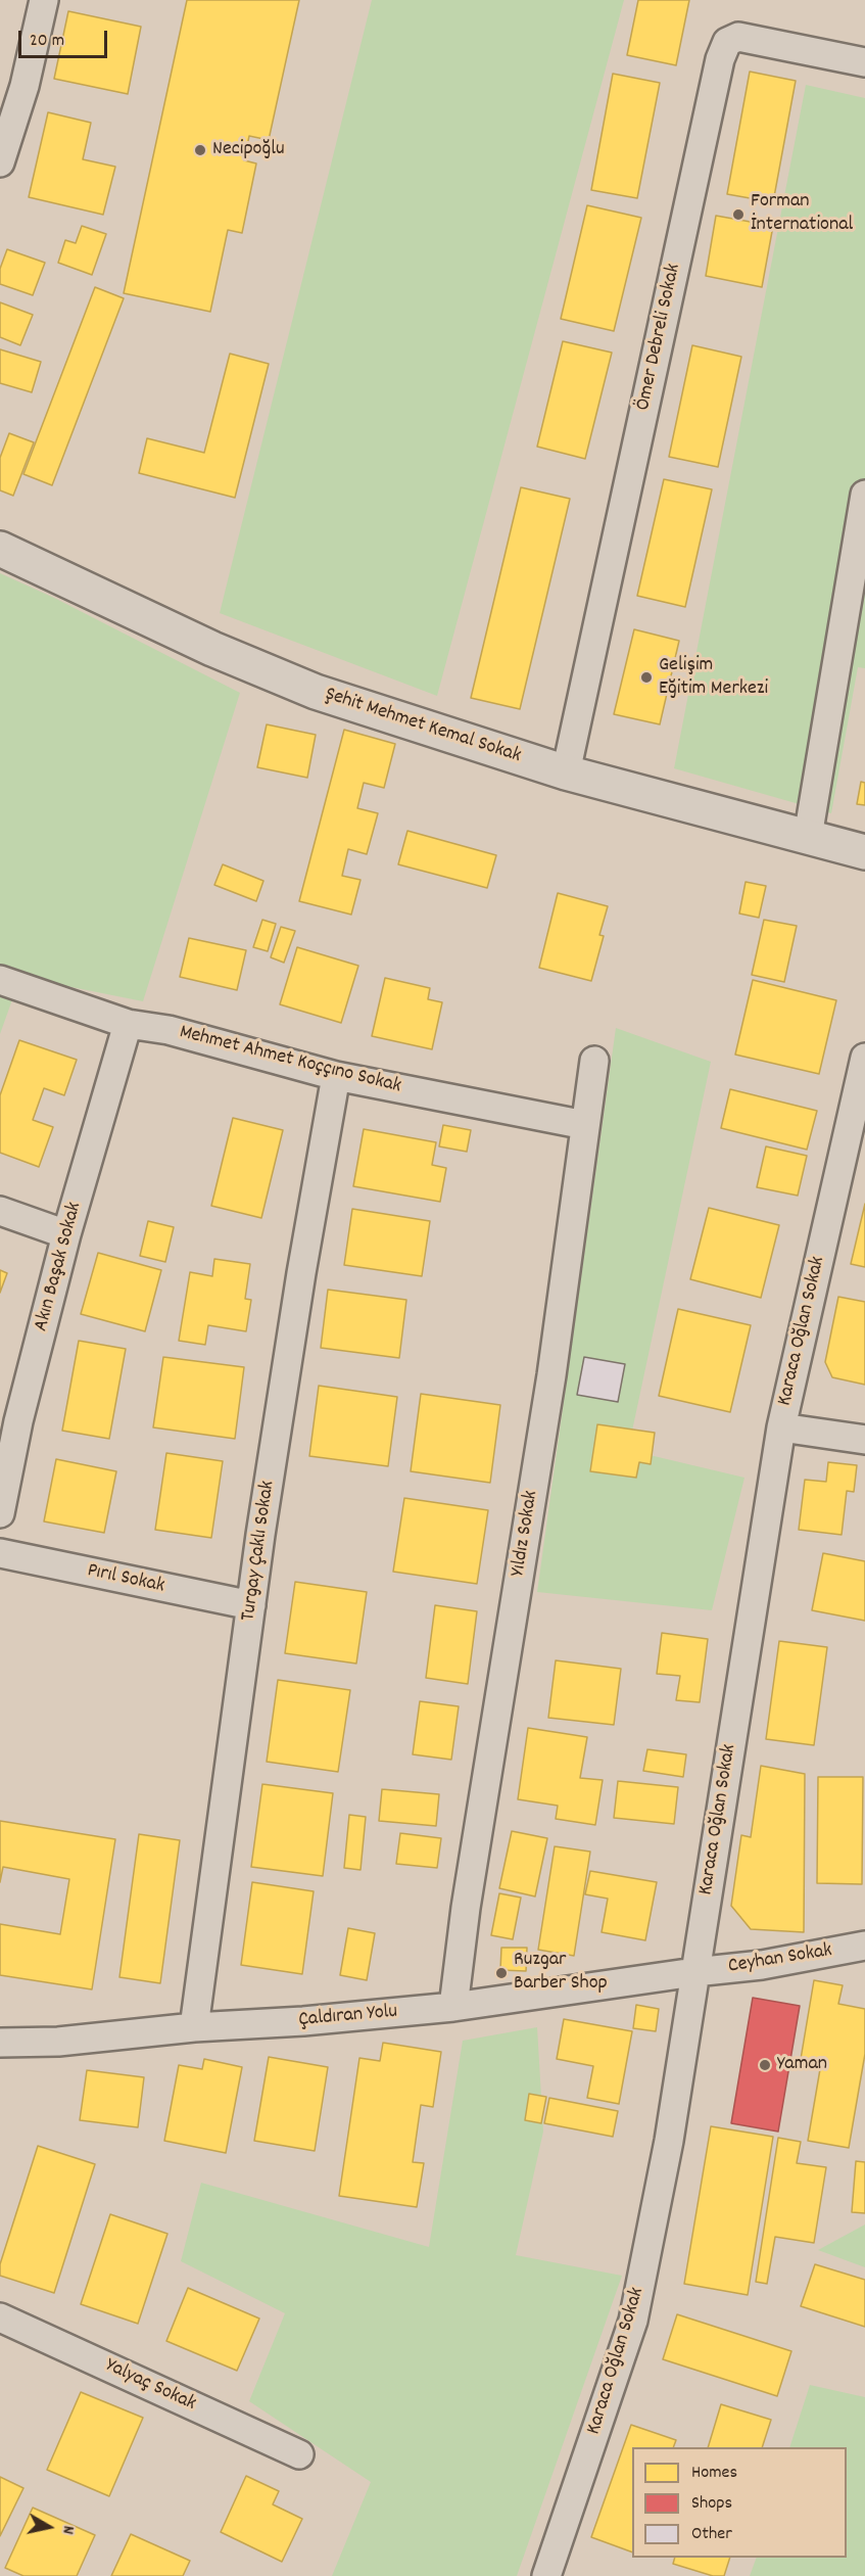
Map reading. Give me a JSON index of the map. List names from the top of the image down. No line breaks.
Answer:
{"streets":{"street":["Ömer Debreli Sokak","Şehit Mehmet Kemal Sokak","Mehmet Ahmet Koççıno Sokak","Akın Başak Sokak","Karaca Oğlan Sokak","Yıldız Sokak","Turgay Çaklı Sokak","Pırıl Sokak","Ceyhan Sokak","Çaldıran Yolu","Yalyaç Sokak"]},"crossings":[["Ömer Debreli Sokak","Şehit Mehmet Kemal Sokak"],["Mehmet Ahmet Koççıno Sokak","Akın Başak Sokak"],["Mehmet Ahmet Koççıno Sokak","Yıldız Sokak"],["Mehmet Ahmet Koççıno Sokak","Turgay Çaklı Sokak"],["Karaca Oğlan Sokak","Ceyhan Sokak"],["Karaca Oğlan Sokak","Çaldıran Yolu"],["Yıldız Sokak","Çaldıran Yolu"],["Turgay Çaklı Sokak","Pırıl Sokak"],["Turgay Çaklı Sokak","Çaldıran Yolu"],["Ceyhan Sokak","Çaldıran Yolu"]],"places":["Necipoğlu","Forman İnternational","Gelişim Eğitim Merkezi","Ruzgar Barber Shop","Yaman"],"legend":["Homes","Shops","Other"],"scale_bar":"20 m","north":"right"}
